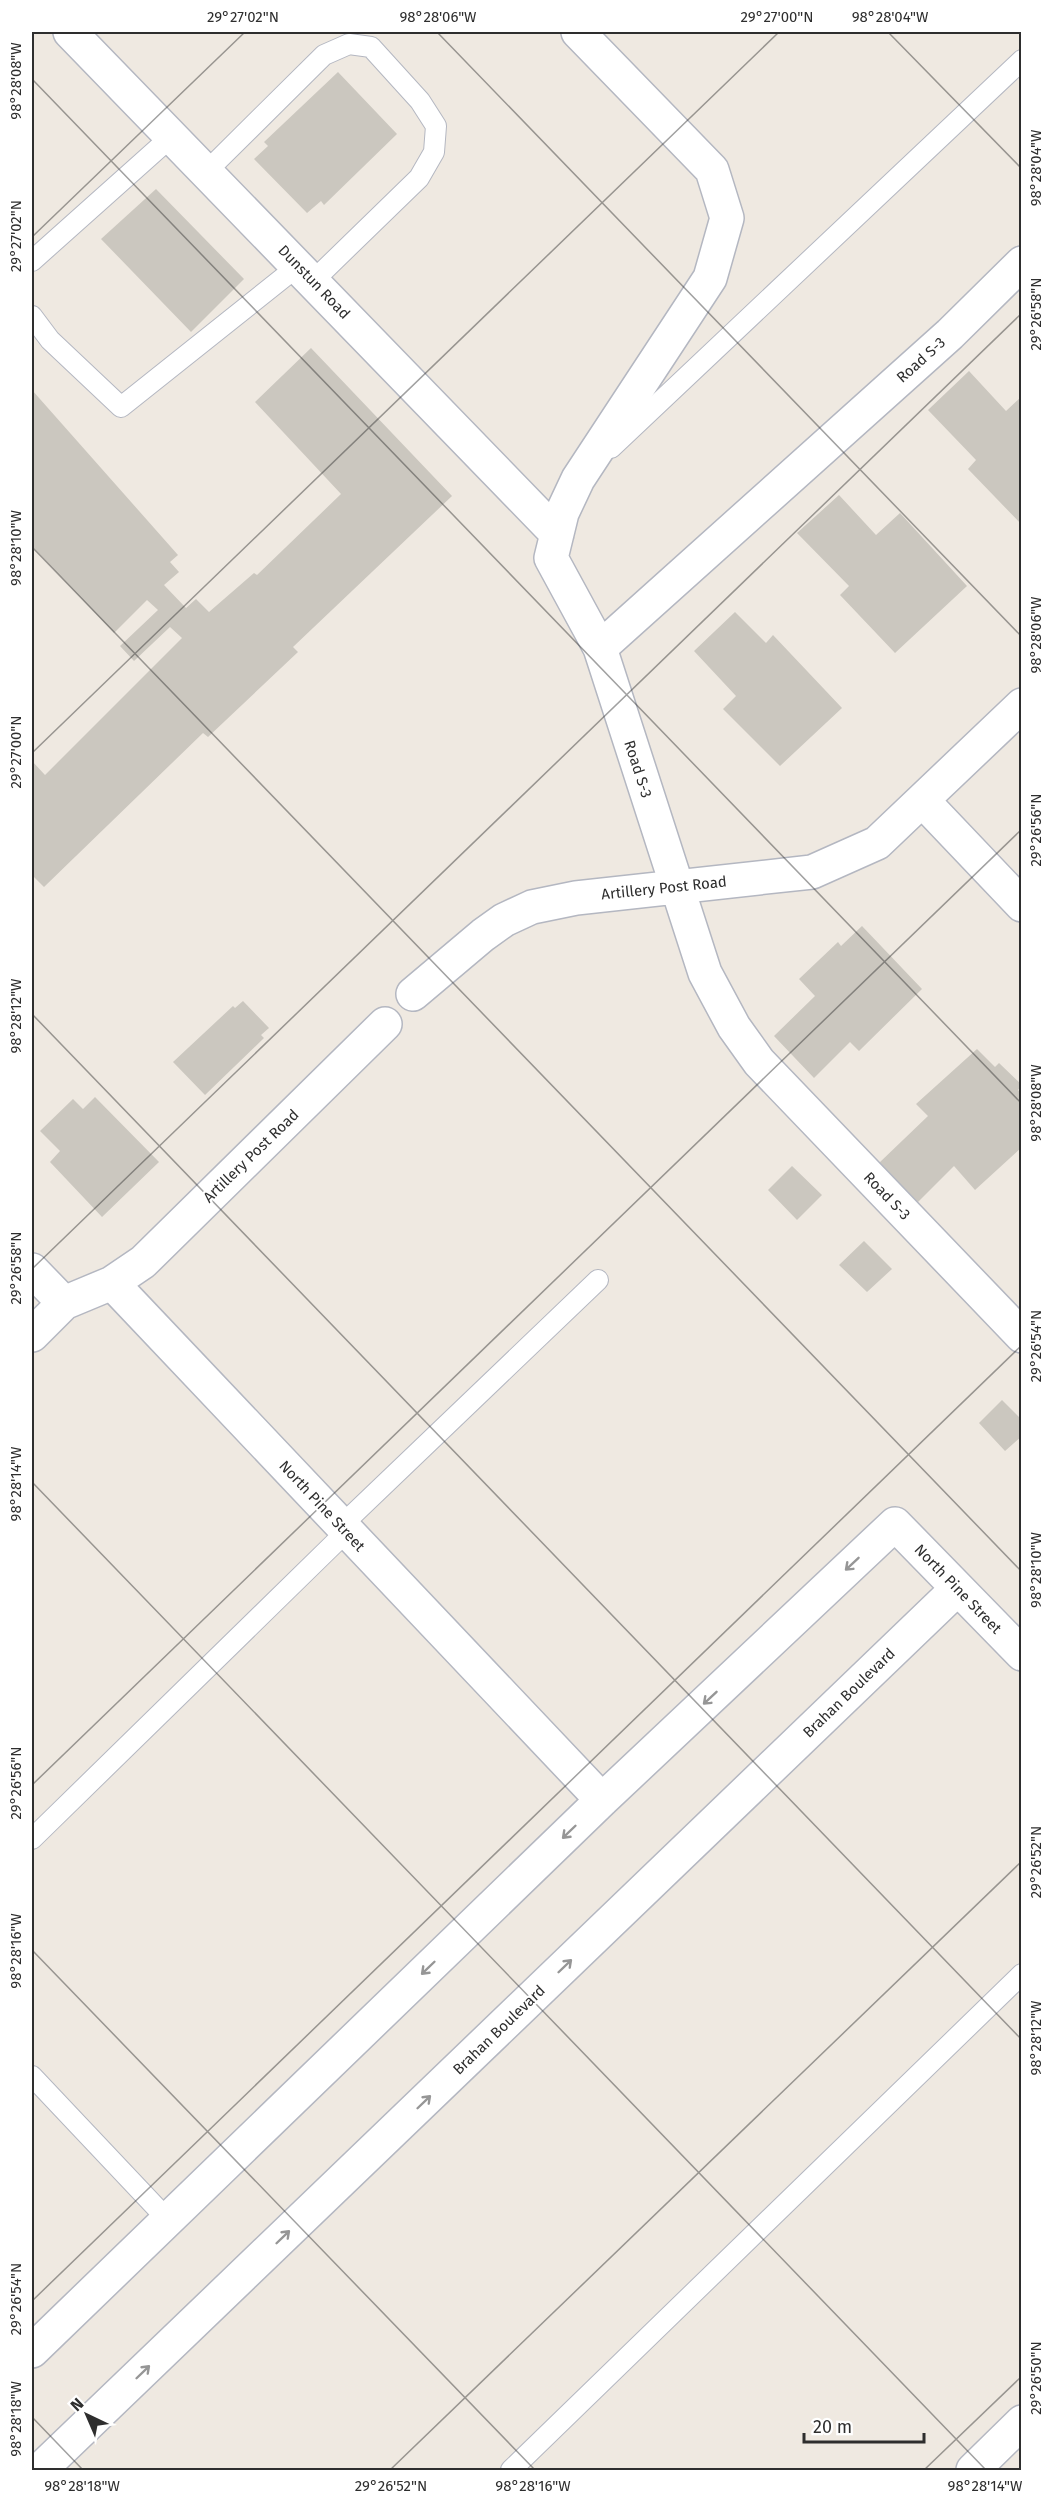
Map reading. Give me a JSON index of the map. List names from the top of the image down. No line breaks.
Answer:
{"streets":{"street":["Dunstun Road","Road S-3","Artillery Post Road","North Pine Street","Brahan Boulevard"]},"crossings":[["Road S-3","Artillery Post Road"],["Artillery Post Road","North Pine Street"],["North Pine Street","Brahan Boulevard"]],"scale_bar":"20 m","north":"top left","coordinates":["29°27'02\"N","98°28'06\"W","29°27'00\"N","98°28'04\"W","98°28'08\"W","29°26'58\"N","98°28'10\"W","29°26'56\"N","98°28'12\"W","29°26'54\"N","98°28'14\"W","29°26'52\"N","98°28'16\"W","29°26'50\"N","98°28'18\"W"]}
